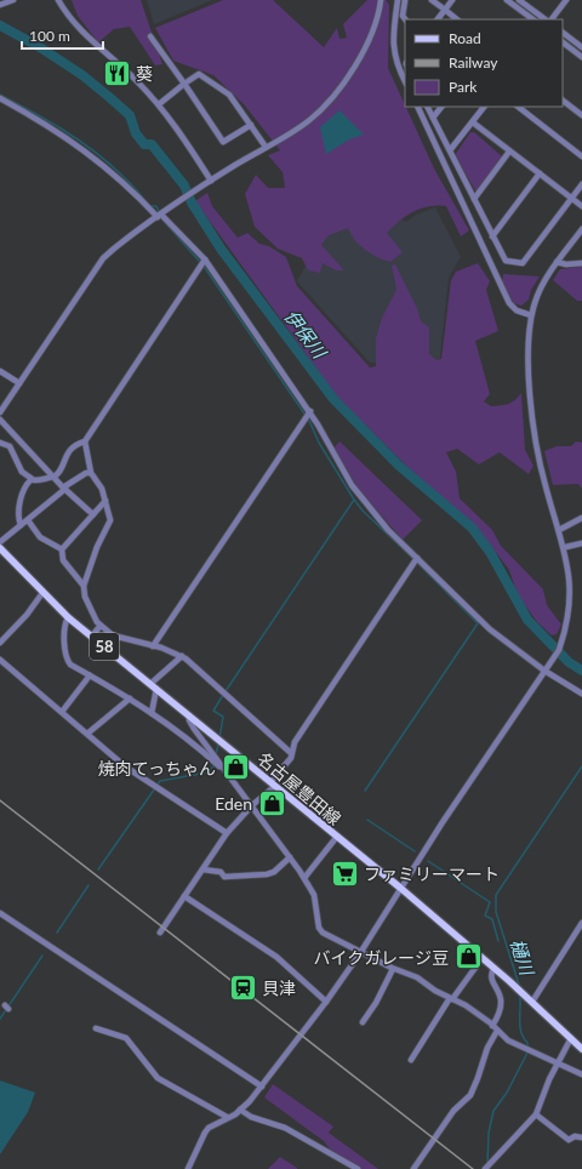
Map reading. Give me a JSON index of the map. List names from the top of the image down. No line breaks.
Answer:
{"streets":{"main road":["58","名古屋豊田線"]},"water":["伊保川","樋川"],"places":{"restaurant":["葵"],"shop":["焼肉てっちゃん","Eden","バイクガレージ豆"],"supermarket":["ファミリーマート"],"station":["貝津"]},"legend":["Road","Railway","Park"],"scale_bar":"100 m"}
